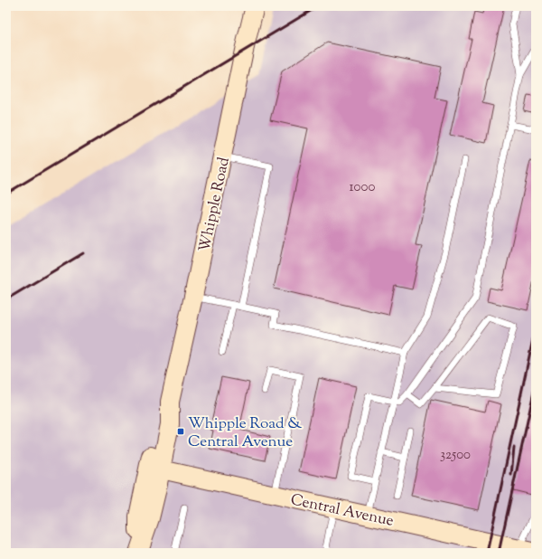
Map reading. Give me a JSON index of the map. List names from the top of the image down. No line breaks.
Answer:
{"streets":{"main road":["Whipple Road","Central Avenue"]},"crossings":[["Whipple Road","Central Avenue"]],"places":{"transit":["Whipple Road & Central Avenue"]},"house_numbers":["1000","32500"]}
